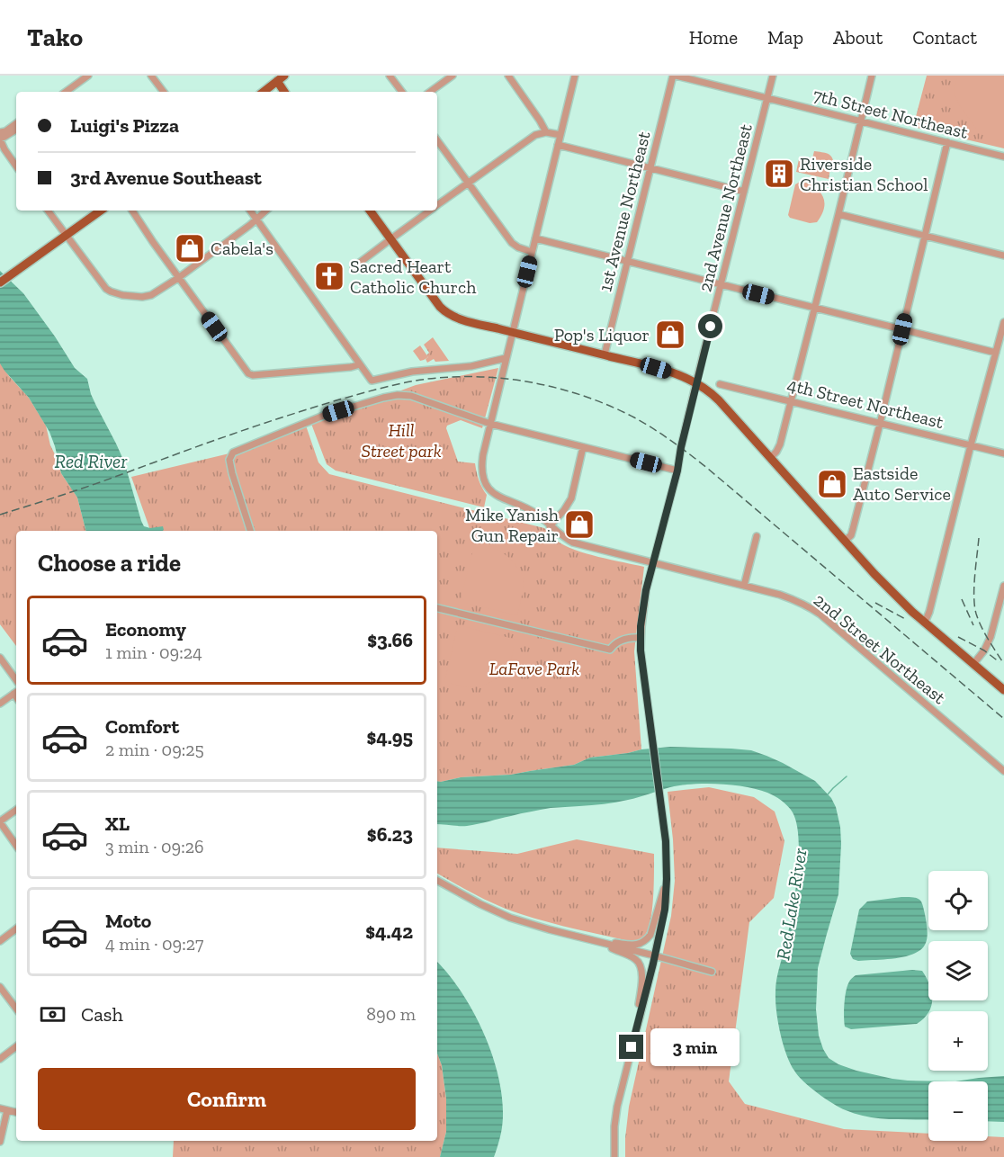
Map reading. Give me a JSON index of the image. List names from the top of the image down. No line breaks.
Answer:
{"streets":{"street":["7th Street Northeast","2nd Avenue Northeast","1st Avenue Northeast","4th Street Northeast","2nd Street Northeast"]},"crossings":[["7th Street Northeast","2nd Avenue Northeast"],["7th Street Northeast","1st Avenue Northeast"],["2nd Avenue Northeast","2nd Street Northeast"]],"water":["Red River","Red Lake River"],"parks":["Hill Street park","LaFave Park"],"places":{"building":["Riverside Christian School"],"shop":["Cabela's","Pop's Liquor","Eastside Auto Service","Mike Yanish Gun Repair"],"church":["Sacred Heart Catholic Church"]},"page":{"header":"Tako","nav":["Home","Map","About","Contact"],"banner":["Luigi's Pizza","3rd Avenue Southeast"],"heading":"Choose a ride","list":[{"name":"Economy","note":"1 min · 09:24","value":"$3.66"},{"name":"Comfort","note":"2 min · 09:25","value":"$4.95"},{"name":"XL","note":"3 min · 09:26","value":"$6.23"},{"name":"Moto","note":"4 min · 09:27","value":"$4.42"}],"map_buttons":["+","−"],"pay":["Cash","890 m"],"bubble":"3 min","buttons":"Confirm"}}
